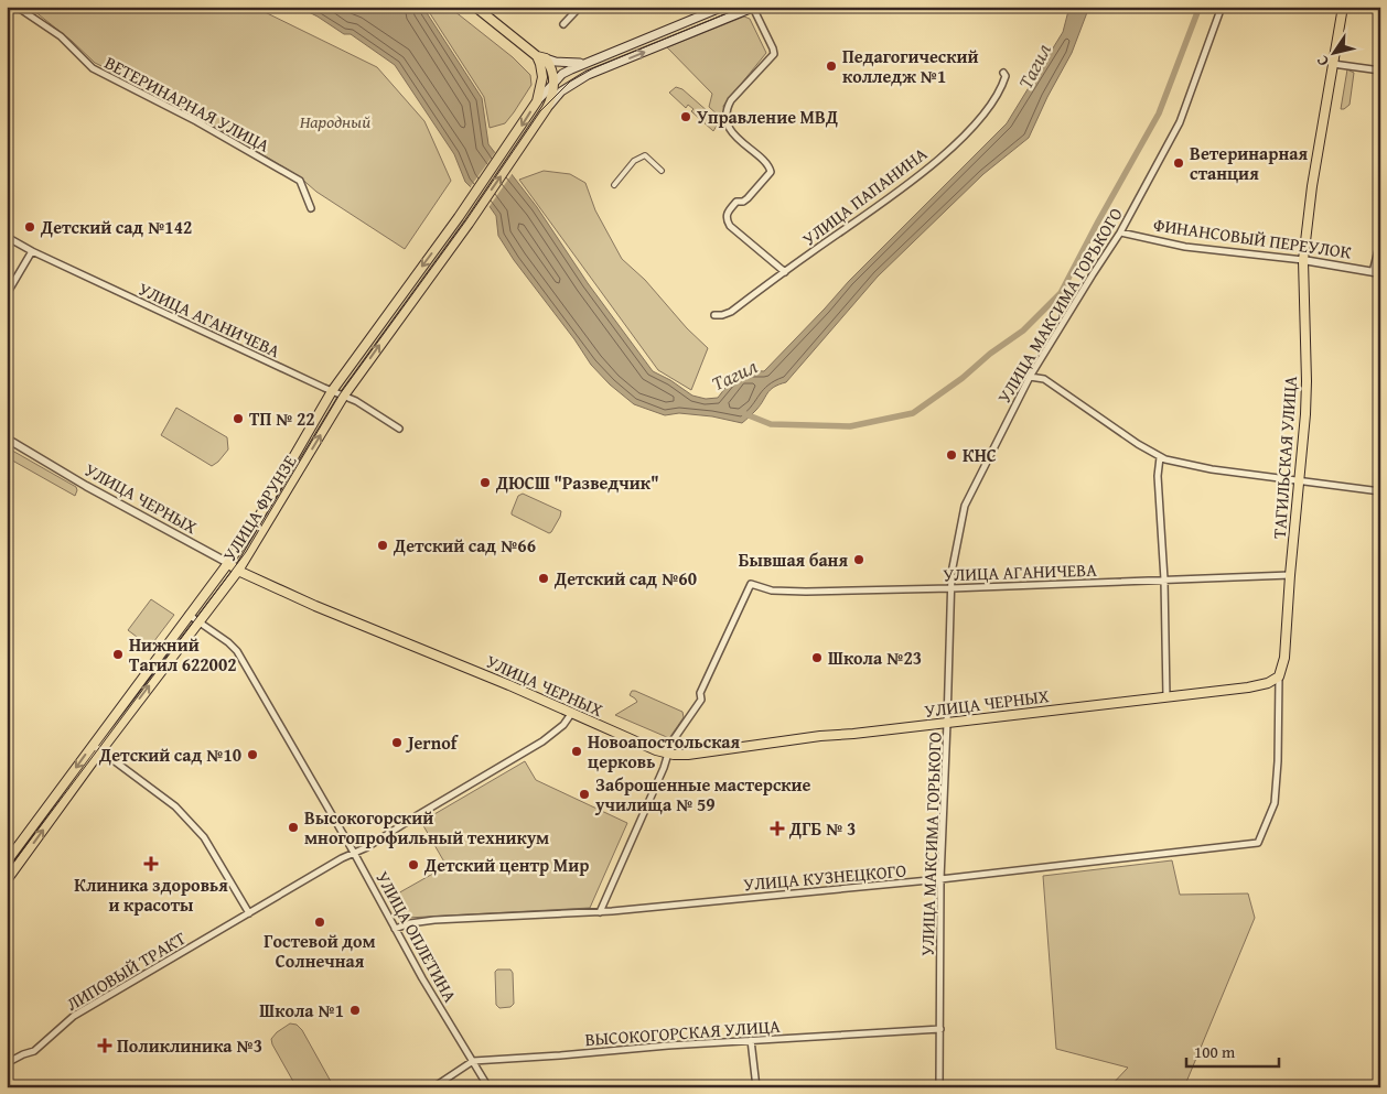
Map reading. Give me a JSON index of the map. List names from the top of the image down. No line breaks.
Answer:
{"streets":{"main road":["ТАГИЛЬСКАЯ УЛИЦА","УЛИЦА ЧЕРНЫХ","УЛИЦА ФРУНЗЕ"],"street":["ВЕТЕРИНАРНАЯ УЛИЦА","УЛИЦА ПАПАНИНА","ФИНАНСОВЫЙ ПЕРЕУЛОК","УЛИЦА МАКСИМА ГОРЬКОГО","УЛИЦА АГАНИЧЕВА","УЛИЦА КУЗНЕЦКОГО","УЛИЦА ОПЛЕТИНА","ЛИПОВЫЙ ТРАКТ","ВЫСОКОГОРСКАЯ УЛИЦА"]},"crossings":[["ФИНАНСОВЫЙ ПЕРЕУЛОК","УЛИЦА МАКСИМА ГОРЬКОГО"],["ФИНАНСОВЫЙ ПЕРЕУЛОК","ТАГИЛЬСКАЯ УЛИЦА"],["УЛИЦА МАКСИМА ГОРЬКОГО","УЛИЦА АГАНИЧЕВА"],["УЛИЦА МАКСИМА ГОРЬКОГО","УЛИЦА ЧЕРНЫХ"],["УЛИЦА МАКСИМА ГОРЬКОГО","УЛИЦА КУЗНЕЦКОГО"],["УЛИЦА МАКСИМА ГОРЬКОГО","ВЫСОКОГОРСКАЯ УЛИЦА"],["УЛИЦА АГАНИЧЕВА","ТАГИЛЬСКАЯ УЛИЦА"],["УЛИЦА АГАНИЧЕВА","УЛИЦА ЧЕРНЫХ"],["УЛИЦА АГАНИЧЕВА","УЛИЦА ФРУНЗЕ"],["ТАГИЛЬСКАЯ УЛИЦА","УЛИЦА ЧЕРНЫХ"],["ТАГИЛЬСКАЯ УЛИЦА","УЛИЦА КУЗНЕЦКОГО"],["УЛИЦА ЧЕРНЫХ","УЛИЦА ФРУНЗЕ"],["УЛИЦА ЧЕРНЫХ","ЛИПОВЫЙ ТРАКТ"],["УЛИЦА ФРУНЗЕ","УЛИЦА ОПЛЕТИНА"],["УЛИЦА КУЗНЕЦКОГО","УЛИЦА ОПЛЕТИНА"],["УЛИЦА ОПЛЕТИНА","ЛИПОВЫЙ ТРАКТ"],["УЛИЦА ОПЛЕТИНА","ВЫСОКОГОРСКАЯ УЛИЦА"]],"water":["Тагил"],"parks":["Народный"],"places":{"other":["Педагогический колледж №1","Управление МВД","Ветеринарная станция","Детский сад №142","ТП № 22","КНС","ДЮСШ \"Разведчик\"","Детский сад №66","Бывшая баня","Детский сад №60","Нижний Тагил 622002","Школа №23","Jernof","Новоапостольская церковь","Детский сад №10","Заброшенные мастерские училища № 59","Высокогорский многопрофильный техникум","Детский центр Мир","Гостевой дом Солнечная","Школа №1"],"health":["ДГБ № 3","Клиника здоровья и красоты","Поликлиника №3"]},"scale_bar":"100 m","north":"bottom left"}
